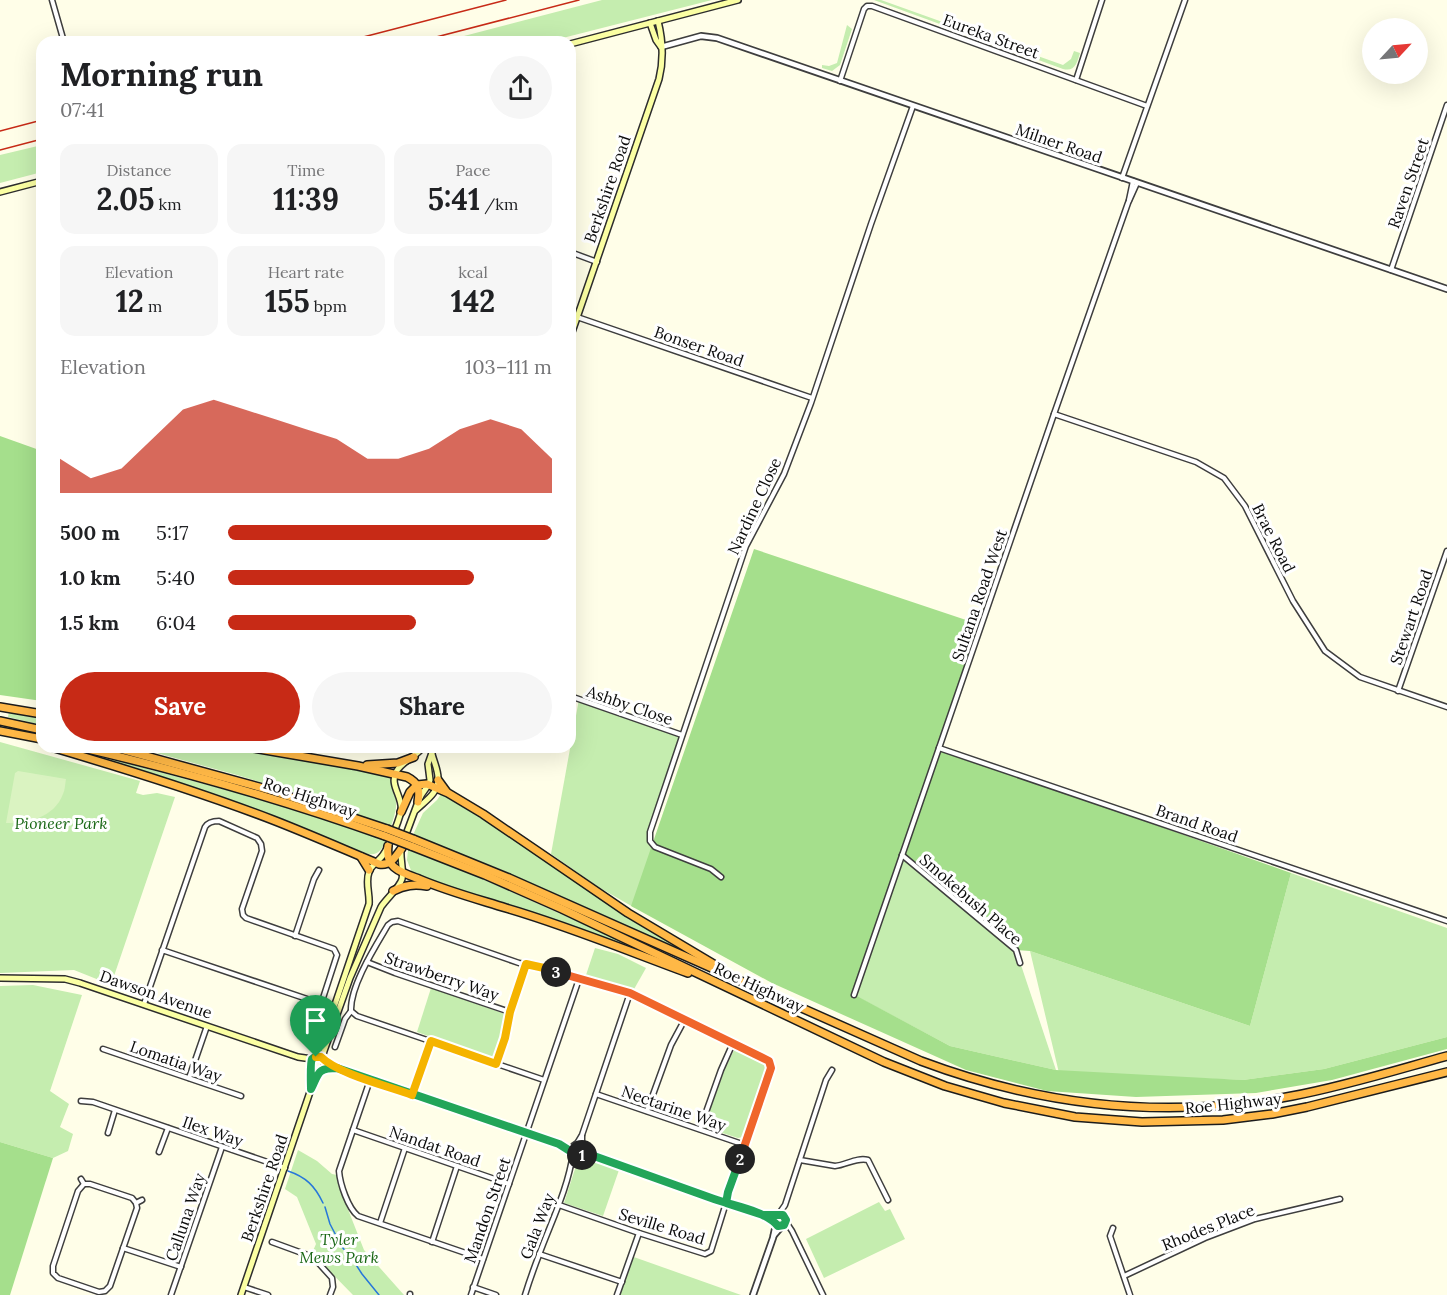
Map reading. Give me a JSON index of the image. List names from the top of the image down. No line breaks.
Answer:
{"streets":{"highway":["Roe Highway"],"main road":["Berkshire Road","Dawson Avenue"],"street":["Eureka Street","Milner Road","Raven Street","Bonser Road","Nardine Close","Brae Road","Sultana Road West","Stewart Road","Ashby Close","Brand Road","Smokebush Place","Strawberry Way","Lomatia Way","Nectarine Way","Ilex Way","Nandat Road","Mandon Street","Calluna Way","Gala Way","Seville Road","Rhodes Place"]},"crossings":[["Eureka Street","Milner Road"],["Milner Road","Raven Street"],["Milner Road","Berkshire Road"],["Milner Road","Nardine Close"],["Milner Road","Sultana Road West"],["Berkshire Road","Bonser Road"],["Berkshire Road","Dawson Avenue"],["Berkshire Road","Ilex Way"],["Bonser Road","Nardine Close"],["Nardine Close","Ashby Close"],["Brae Road","Sultana Road West"],["Brae Road","Stewart Road"],["Sultana Road West","Brand Road"],["Sultana Road West","Smokebush Place"],["Nectarine Way","Gala Way"],["Ilex Way","Calluna Way"],["Nandat Road","Mandon Street"],["Gala Way","Seville Road"]],"parks":["Pioneer Park","Tyler Mews Park"],"north":"top right","page":{"heading":["Morning run","07:41"],"stats":[["Distance","2.05 km"],["Time","11:39"],["Pace","5:41 /km"],["Elevation","12 m"],["Heart rate","155 bpm"],["kcal","142"]],"chart":["Elevation","103–111 m"],"list":[{"name":"500 m","note":"5:17"},{"name":"1.0 km","note":"5:40"},{"name":"1.5 km","note":"6:04"}],"buttons":["Save","Share"],"pins":["3","1","2"]}}
